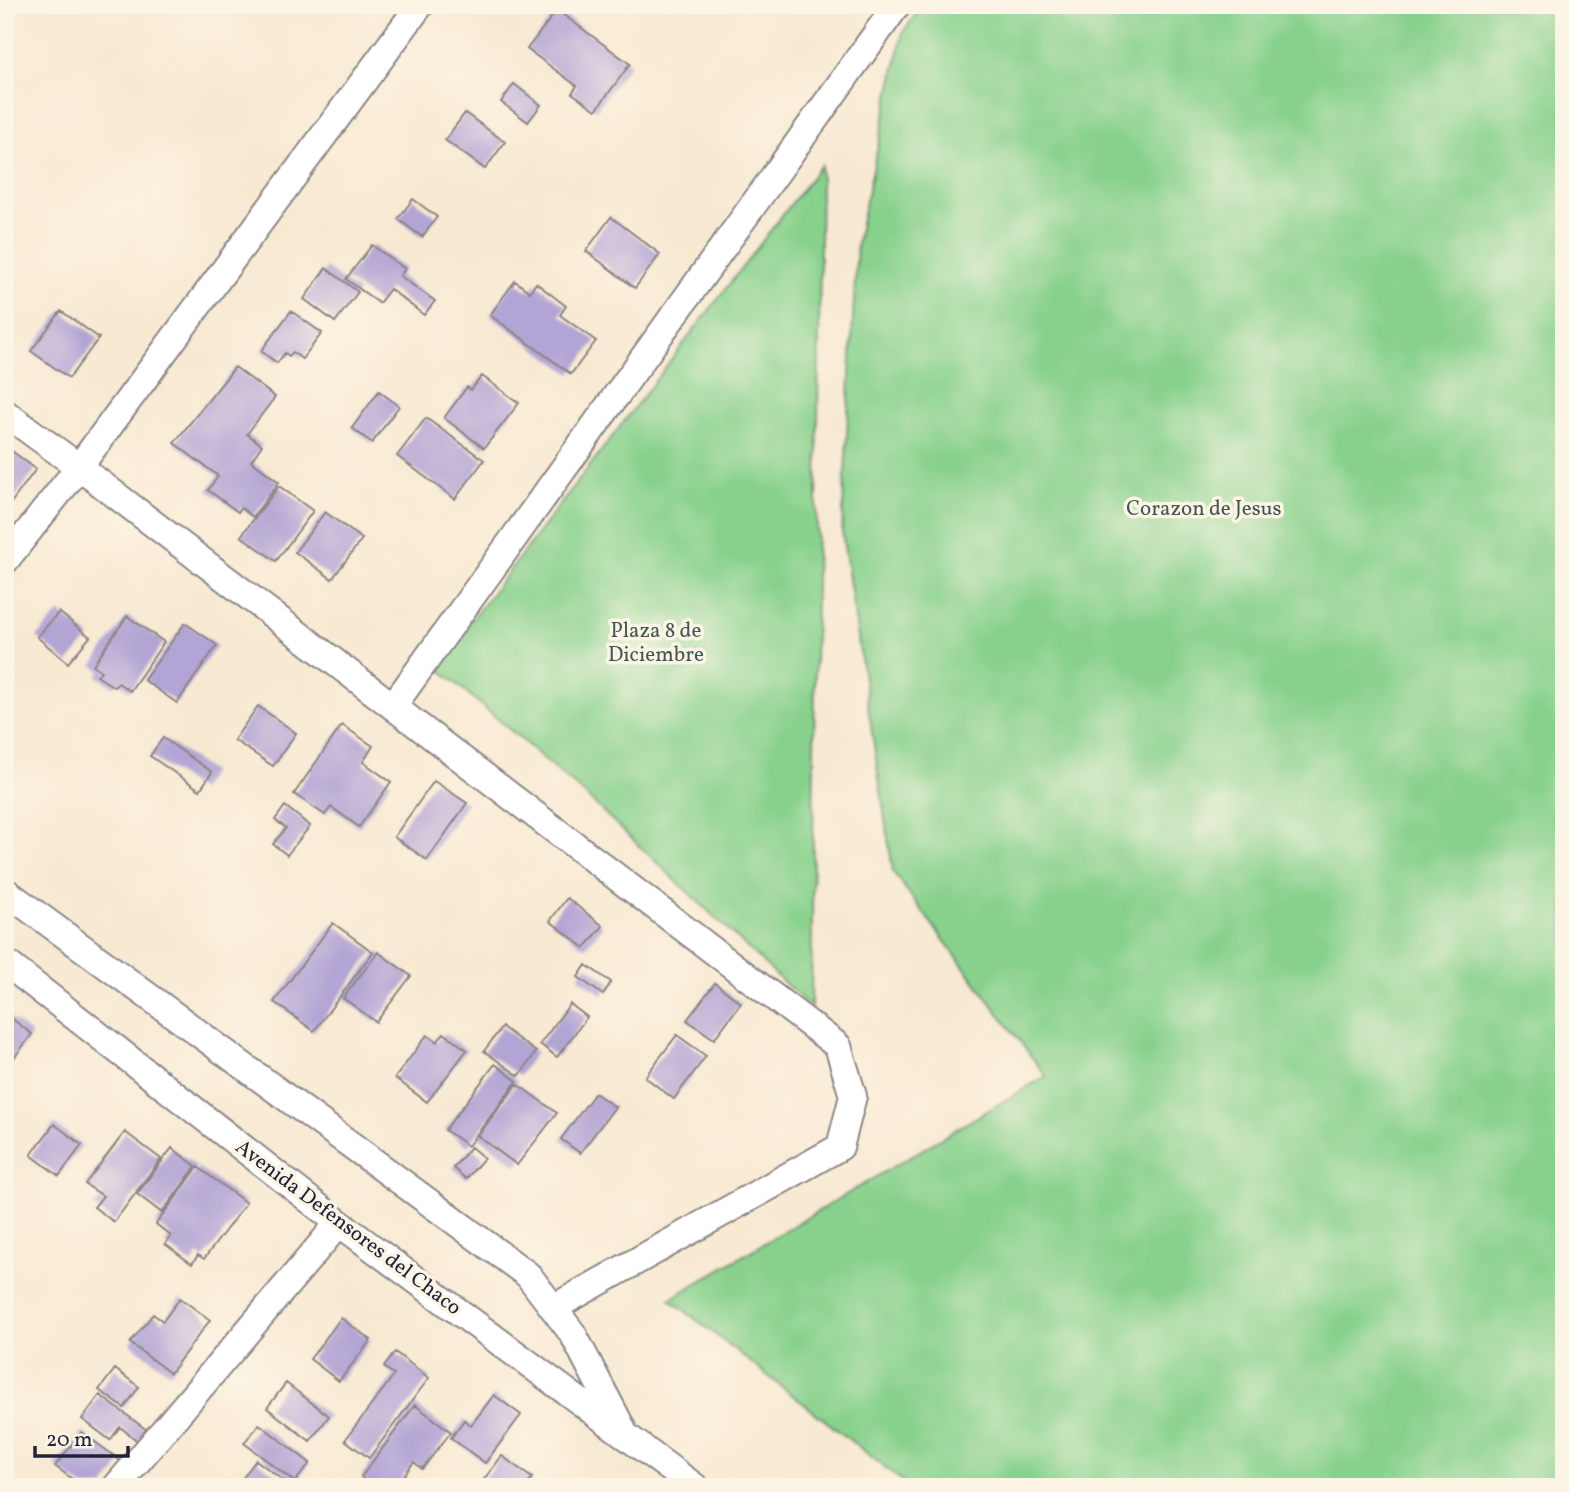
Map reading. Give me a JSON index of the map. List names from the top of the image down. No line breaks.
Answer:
{"streets":{"street":["Avenida Defensores del Chaco"]},"parks":["Corazon de Jesus","Plaza 8 de Diciembre"],"scale_bar":"20 m"}
